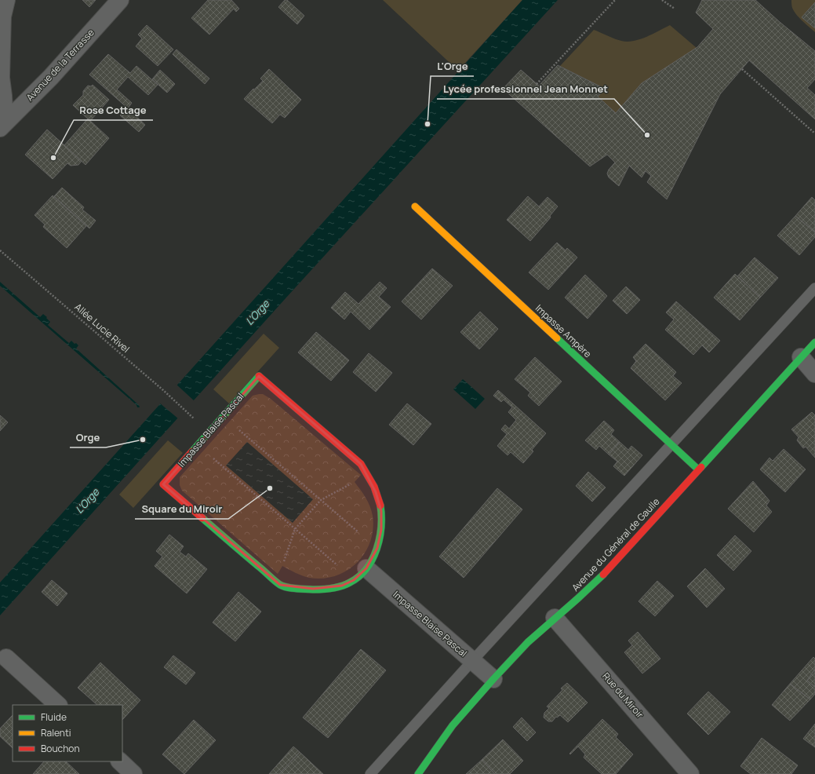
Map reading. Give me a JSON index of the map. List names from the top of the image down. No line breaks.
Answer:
{"streets":{"street":["Avenue de la Terrasse","Impasse Ampère","Impasse Blaise Pascal","Avenue du Général de Gaulle","Rue du Miroir"],"path":["Allée Lucie Rivel"]},"crossings":[["Impasse Ampère","Avenue du Général de Gaulle"],["Impasse Blaise Pascal","Avenue du Général de Gaulle"],["Avenue du Général de Gaulle","Rue du Miroir"]],"water":["L'Orge"],"places":["L'Orge","Lycée professionnel Jean Monnet","Rose Cottage","Orge","Square du Miroir"],"legend":["Fluide","Ralenti","Bouchon"]}
